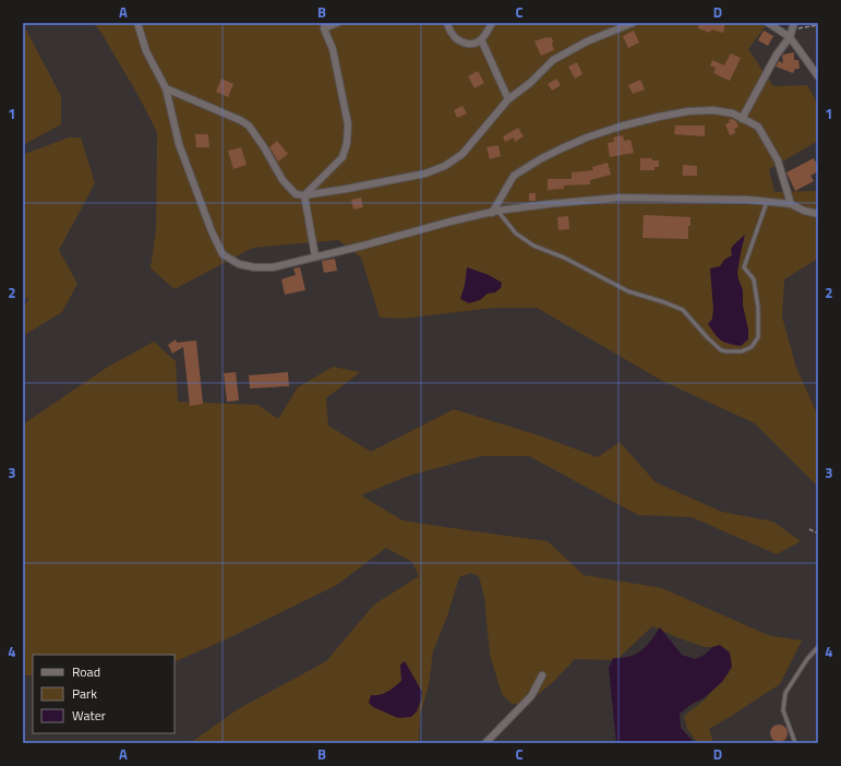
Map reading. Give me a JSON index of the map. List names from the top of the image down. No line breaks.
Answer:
{"legend":["Road","Park","Water"],"grid":{"columns":["A","B","C","D"],"rows":["1","2","3","4"]}}
